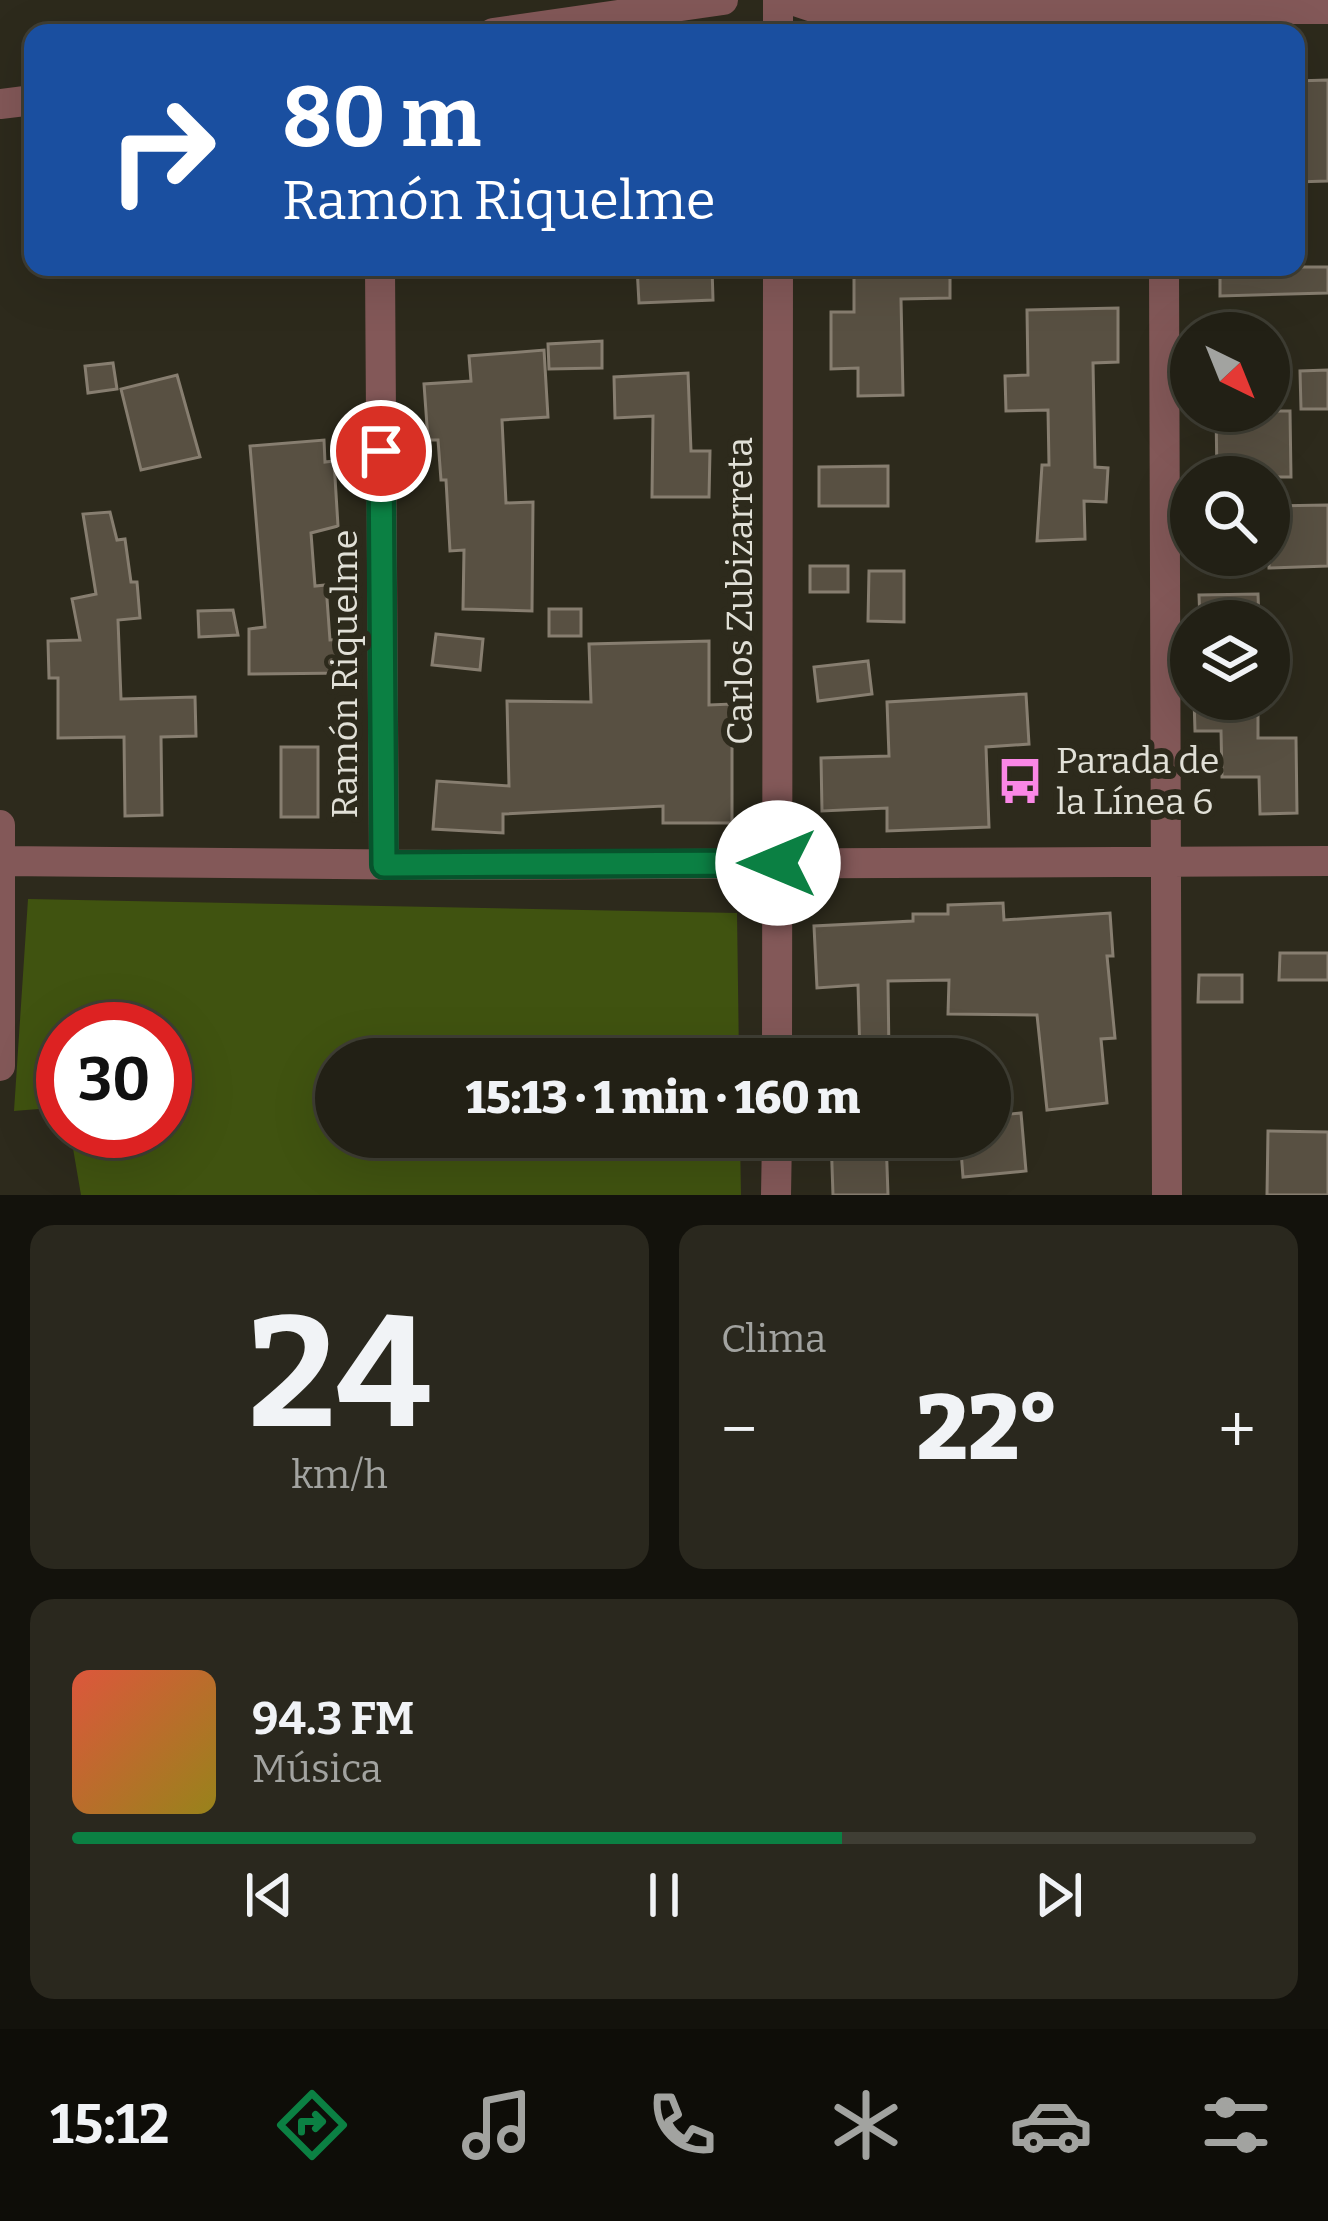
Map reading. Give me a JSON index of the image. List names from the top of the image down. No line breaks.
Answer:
{"streets":{"street":["Carlos Zubizarreta","Ramón Riquelme"]},"places":{"bus stop":["Parada de la Línea 6"]},"north":"bottom right","page":{"turn":["80 m","Ramón Riquelme"],"limit":"30","trip":"15:13 · 1 min · 160 m","tile":[["24","km/h"],"Clima"],"heat":["−","22°","+"],"song":["94.3 FM","Música"],"tabs":"15:12"}}
